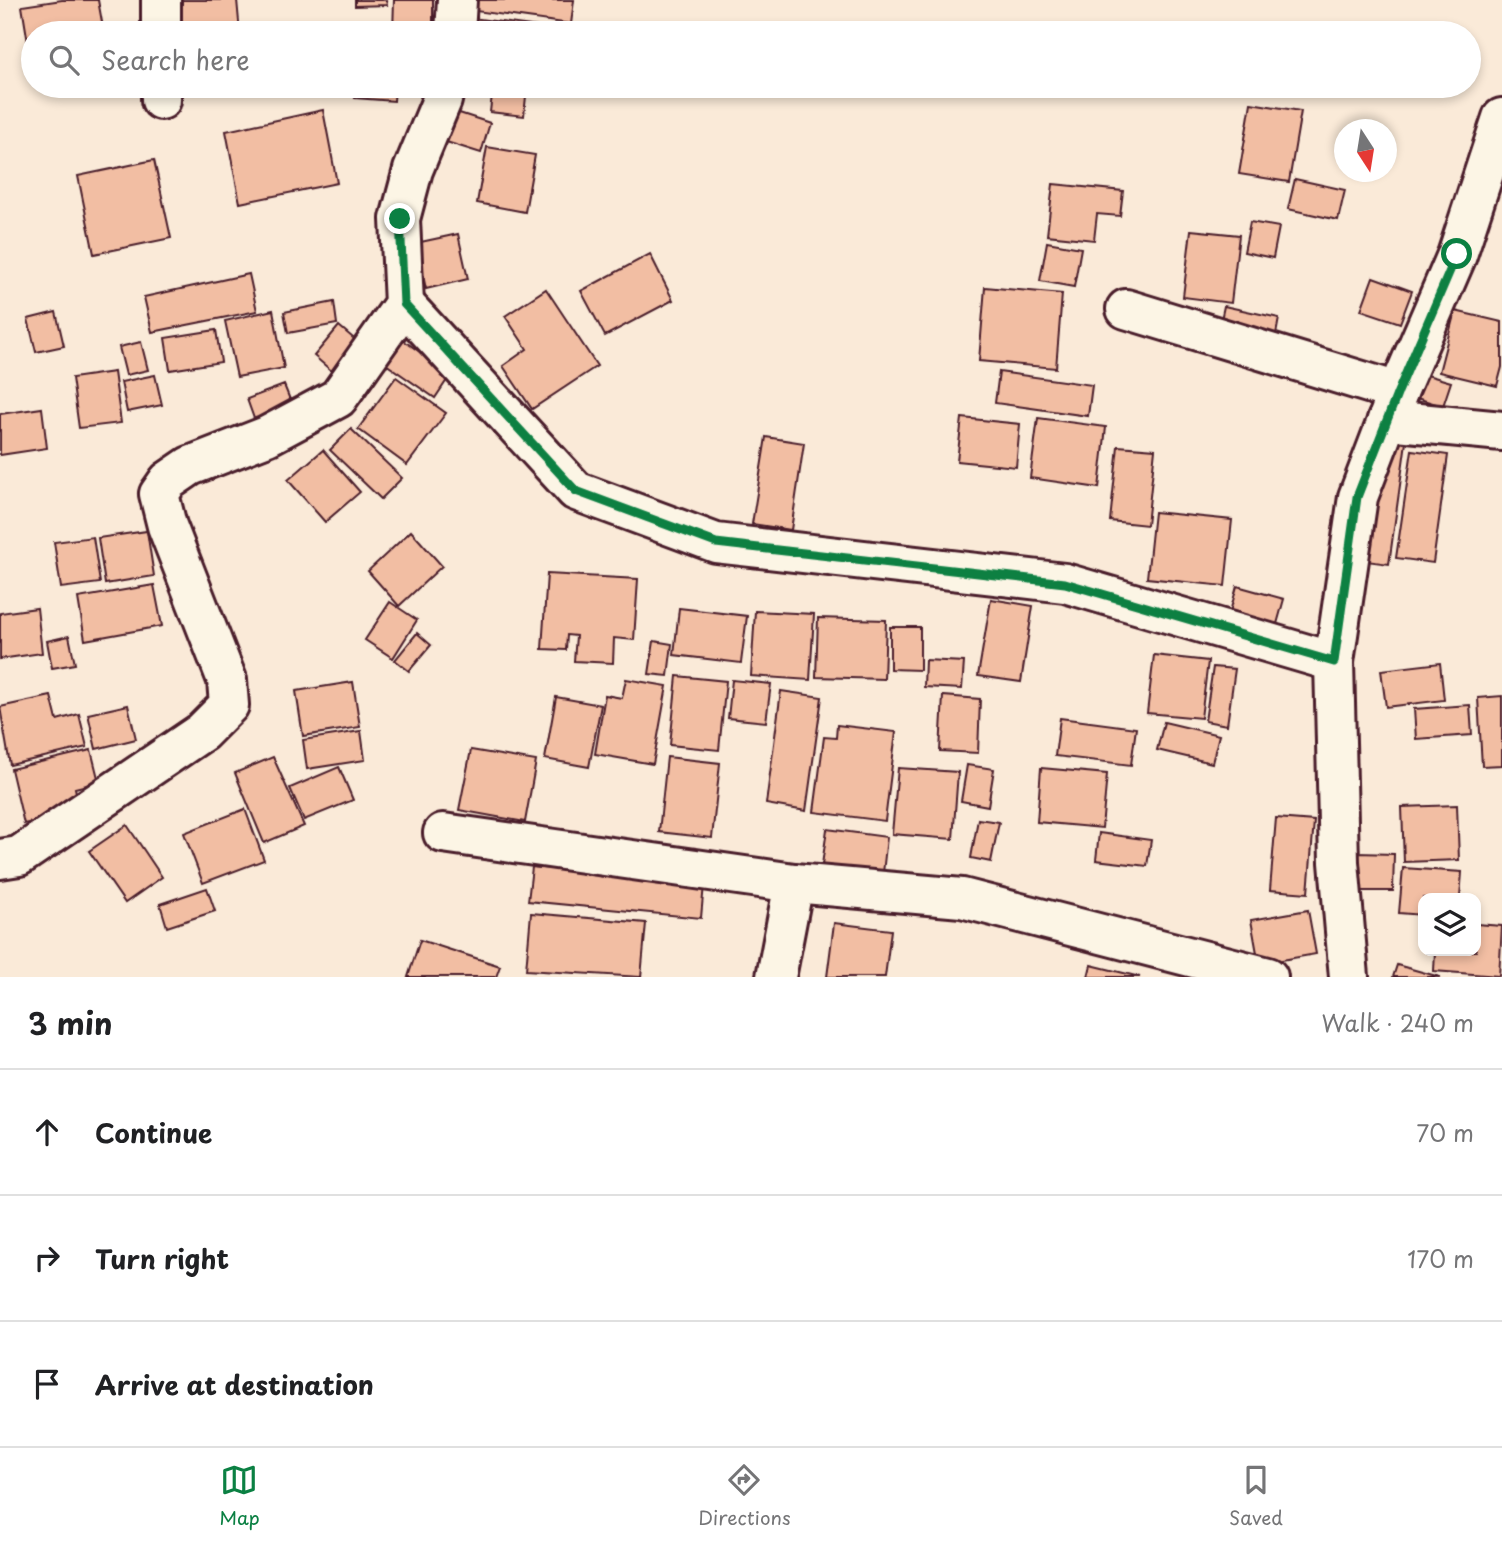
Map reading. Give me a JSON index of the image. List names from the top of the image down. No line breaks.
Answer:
{"north":"bottom","page":{"search":"Search here","heading":["3 min","Walk · 240 m"],"list":[["Continue","70 m"],["Turn right","170 m"],"Arrive at destination"],"nav":["Map","Directions","Saved"]}}
